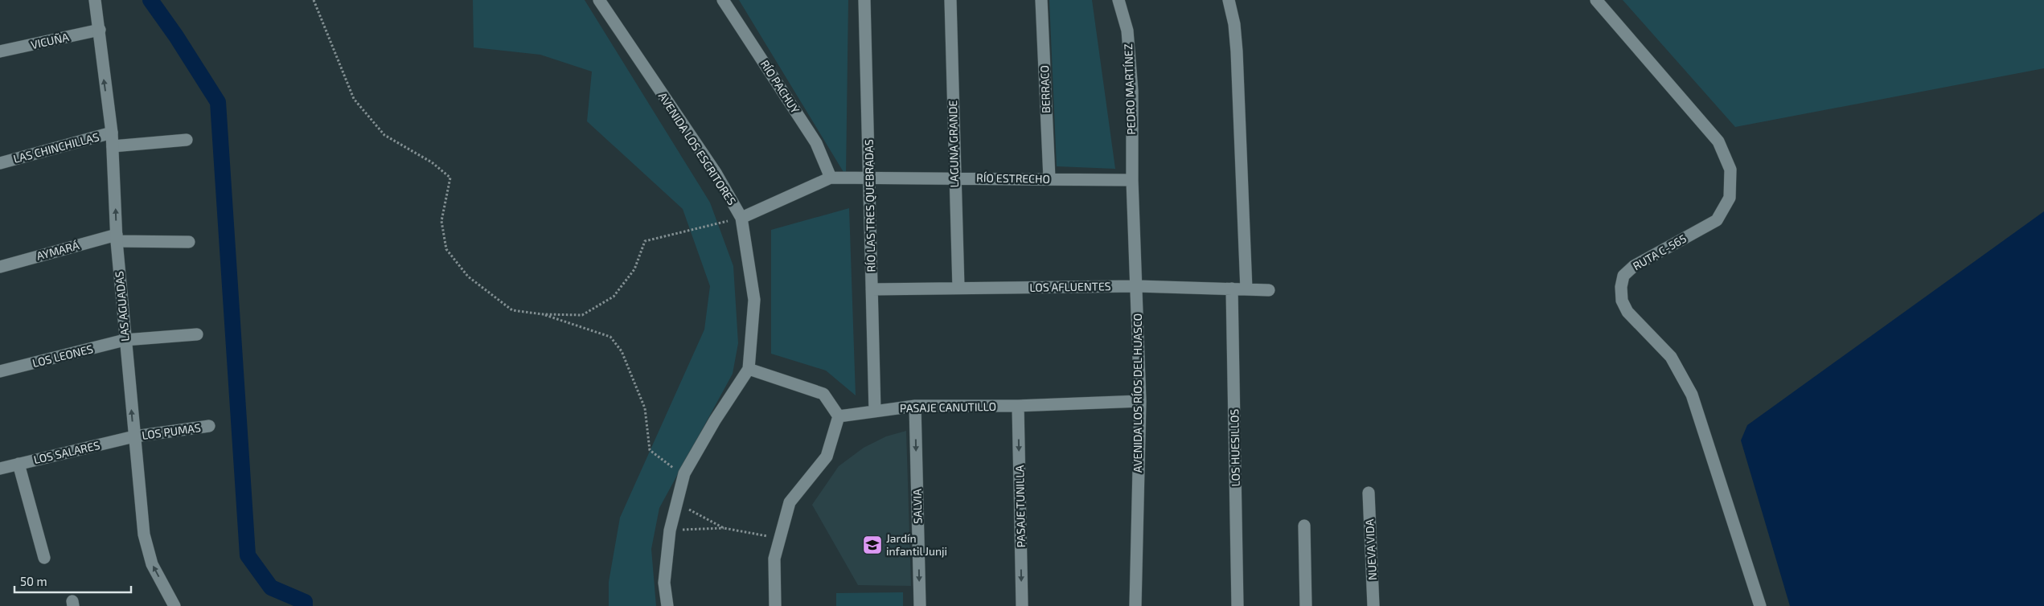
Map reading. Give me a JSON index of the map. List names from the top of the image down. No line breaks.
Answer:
{"streets":{"street":["VICUÑA","RÍO PACHUY","BERRACO","PEDRO MARTÍNEZ","LAGUNA GRANDE","LAS CHINCHILLAS","AVENIDA LOS ESCRITORES","RÍO ESTRECHO","RÍO LAS TRES QUEBRADAS","AYMARÁ","RUTA C-565","LOS AFLUENTES","LAS AGUADAS","LOS LEONES","AVENIDA LOS RÍOS DEL HUASCO","PASAJE CANUTILLO","LOS PUMAS","LOS HUESILLOS","LOS SALARES","SALVIA","PASAJE TUNILLA","NUEVA VIDA"]},"crossings":[["VICUÑA","LAS AGUADAS"],["BERRACO","RÍO ESTRECHO"],["PEDRO MARTÍNEZ","RÍO ESTRECHO"],["PEDRO MARTÍNEZ","AVENIDA LOS RÍOS DEL HUASCO"],["LAGUNA GRANDE","RÍO ESTRECHO"],["LAGUNA GRANDE","LOS AFLUENTES"],["LAS CHINCHILLAS","LAS AGUADAS"],["RÍO ESTRECHO","RÍO LAS TRES QUEBRADAS"],["RÍO ESTRECHO","AVENIDA LOS RÍOS DEL HUASCO"],["RÍO LAS TRES QUEBRADAS","LOS AFLUENTES"],["RÍO LAS TRES QUEBRADAS","PASAJE CANUTILLO"],["AYMARÁ","LAS AGUADAS"],["LOS AFLUENTES","AVENIDA LOS RÍOS DEL HUASCO"],["LOS AFLUENTES","LOS HUESILLOS"],["LAS AGUADAS","LOS LEONES"],["LAS AGUADAS","LOS PUMAS"],["LAS AGUADAS","LOS SALARES"],["AVENIDA LOS RÍOS DEL HUASCO","PASAJE CANUTILLO"],["PASAJE CANUTILLO","SALVIA"],["PASAJE CANUTILLO","PASAJE TUNILLA"],["LOS PUMAS","LOS SALARES"]],"one_way":["LAS AGUADAS","SALVIA","PASAJE TUNILLA"],"places":{"school or university":["Jardín infantil Junji"]},"scale_bar":"50 m"}
